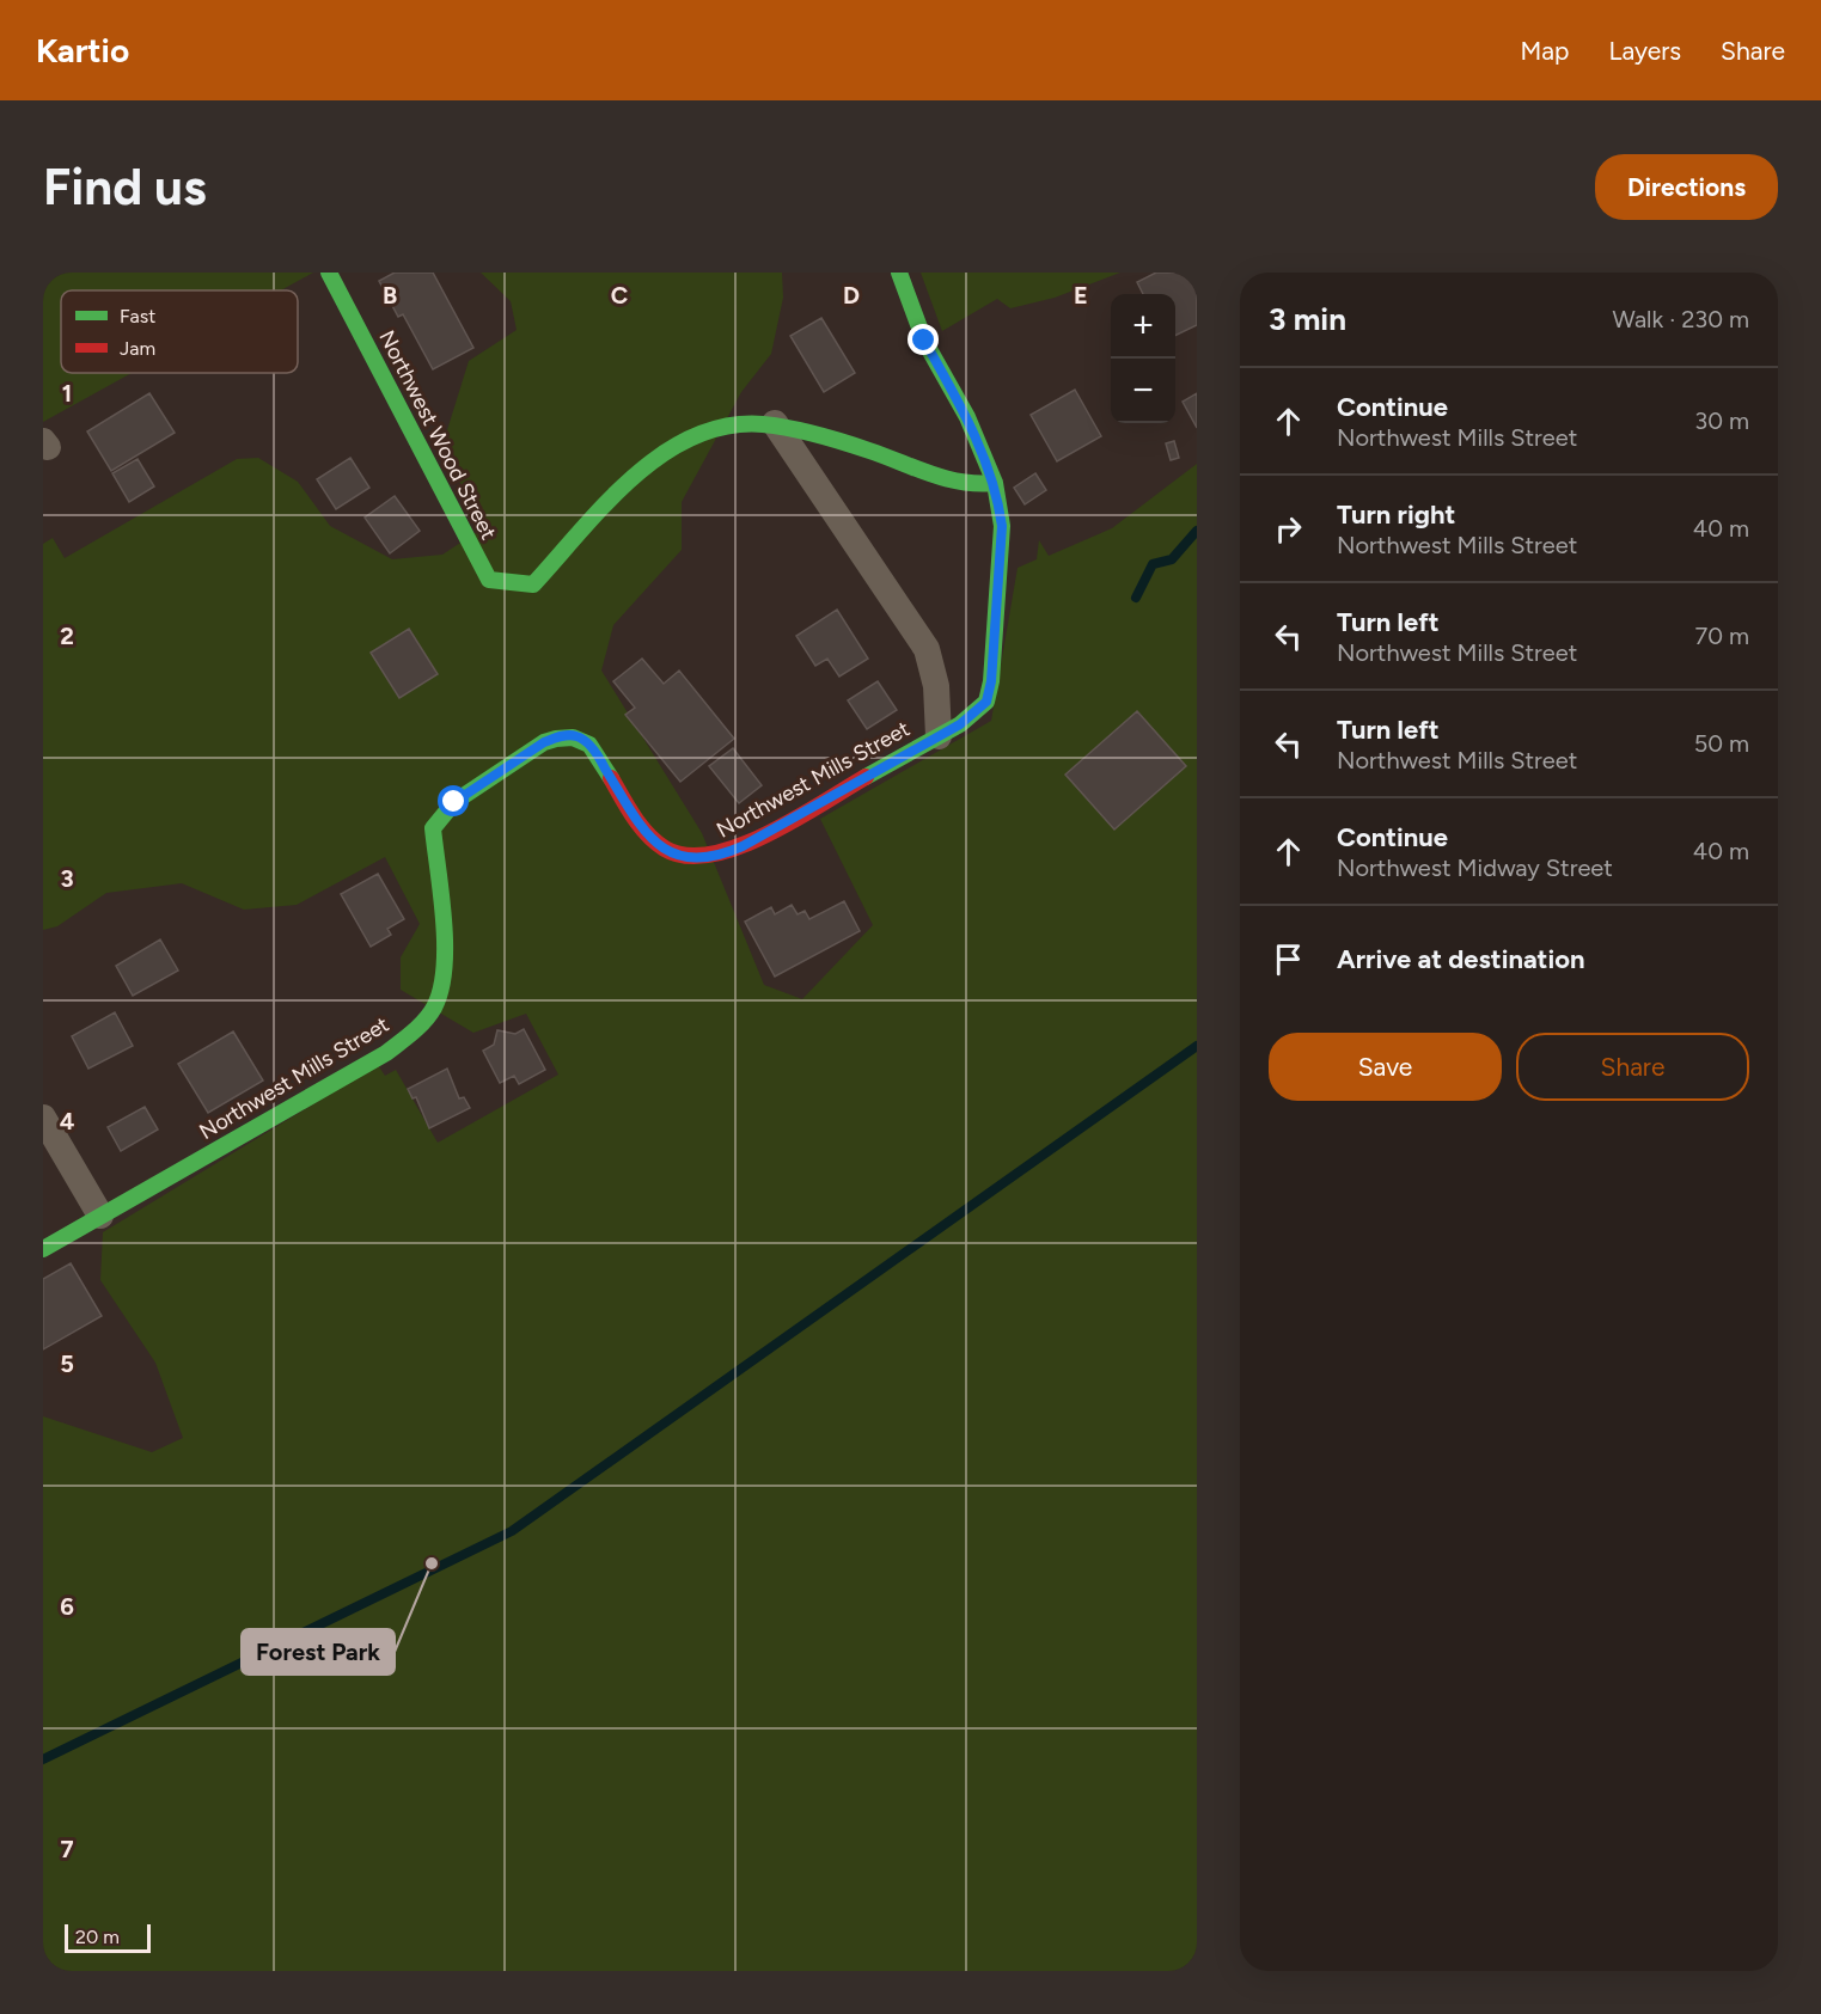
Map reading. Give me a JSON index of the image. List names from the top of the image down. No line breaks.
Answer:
{"streets":{"street":["Northwest Wood Street","Northwest Mills Street"]},"places":["Forest Park"],"legend":["Fast","Jam"],"scale_bar":"20 m","page":{"header":"Kartio","nav":["Map","Layers","Share"],"buttons":["Directions",["Save","Share"]],"title":"Find us","heading":["3 min","Walk · 230 m"],"map_buttons":["+","−"],"list":[["Continue","Northwest Mills Street","30 m"],["Turn right","Northwest Mills Street","40 m"],["Turn left","Northwest Mills Street","70 m"],["Turn left","Northwest Mills Street","50 m"],["Continue","Northwest Midway Street","40 m"],"Arrive at destination"],"scale":"20 m"},"grid":{"columns":["B","C","D","E"],"rows":["1","2","3","4","5","6","7"]}}
